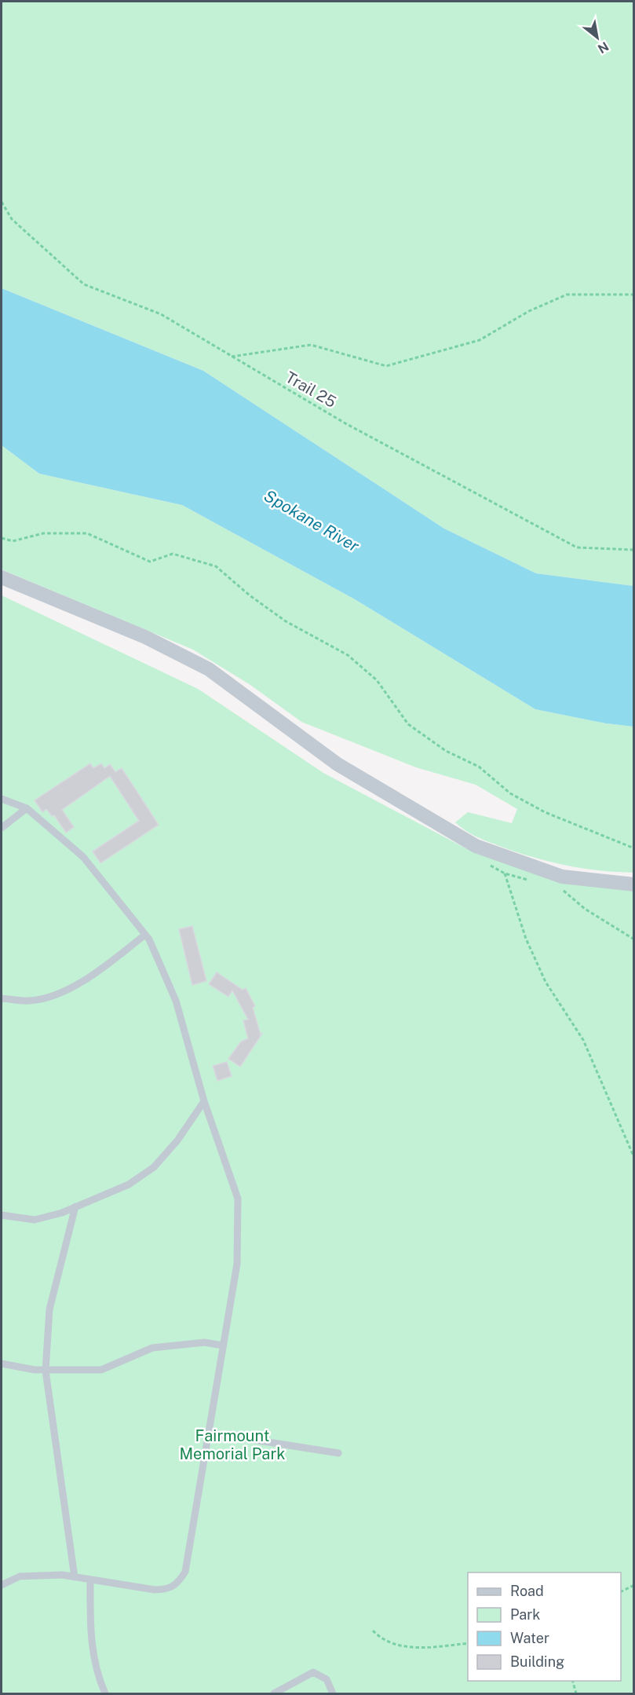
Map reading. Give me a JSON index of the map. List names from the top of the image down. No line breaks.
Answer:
{"streets":{"path":["Trail 25"]},"water":["Spokane River"],"parks":["Fairmount Memorial Park"],"legend":["Road","Park","Water","Building"],"north":"bottom right"}
